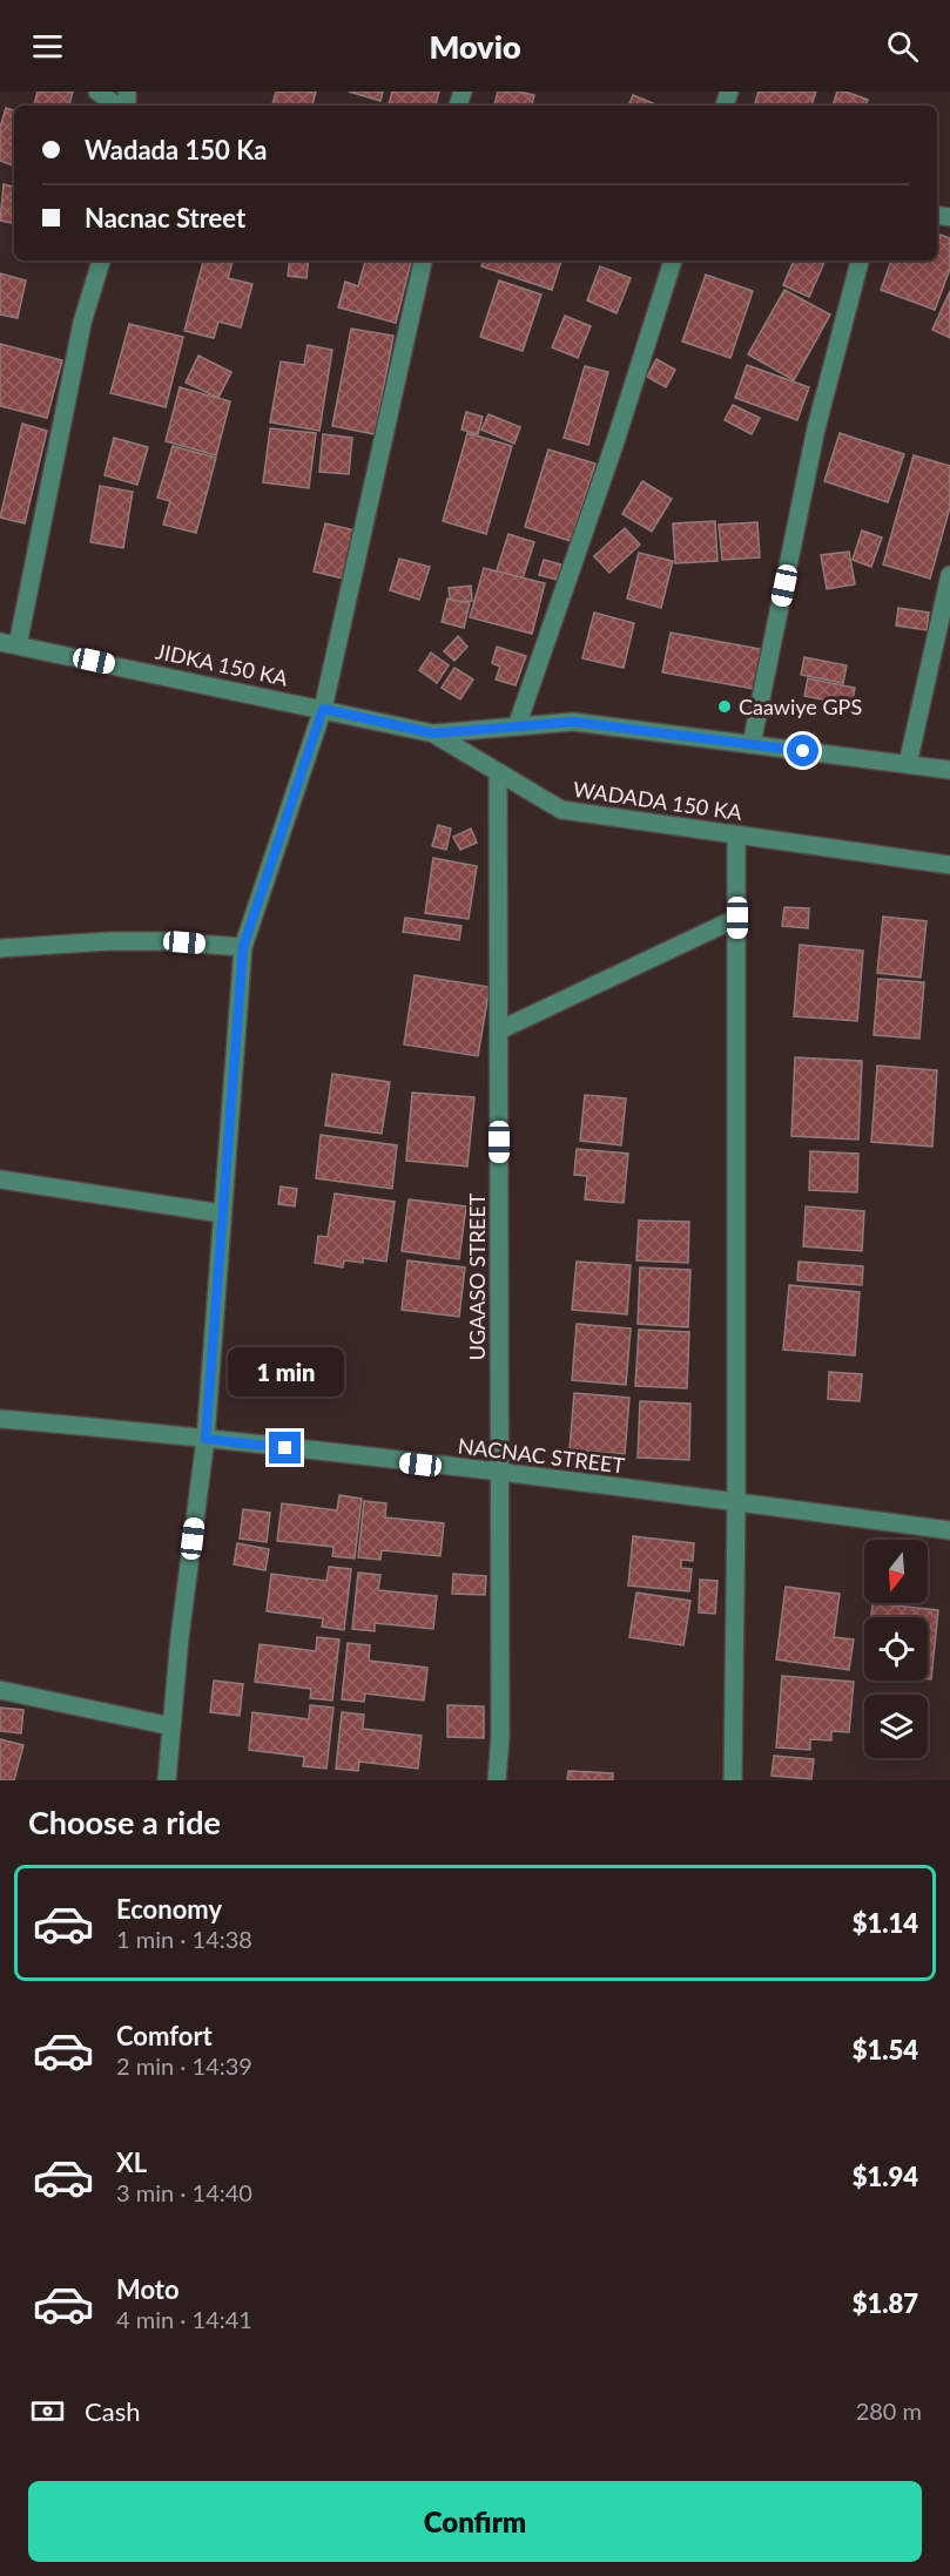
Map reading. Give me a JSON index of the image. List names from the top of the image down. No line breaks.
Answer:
{"streets":{"street":["JIDKA 150 KA","WADADA 150 KA","UGAASO STREET","NACNAC STREET"]},"crossings":[["JIDKA 150 KA","WADADA 150 KA"],["WADADA 150 KA","UGAASO STREET"],["UGAASO STREET","NACNAC STREET"]],"places":["Caawiye GPS"],"north":"bottom","page":{"header":"Movio","banner":["Wadada 150 Ka","Nacnac Street"],"bubble":"1 min","heading":"Choose a ride","list":[{"name":"Economy","note":"1 min · 14:38","value":"$1.14"},{"name":"Comfort","note":"2 min · 14:39","value":"$1.54"},{"name":"XL","note":"3 min · 14:40","value":"$1.94"},{"name":"Moto","note":"4 min · 14:41","value":"$1.87"}],"pay":["Cash","280 m"],"buttons":"Confirm"}}
